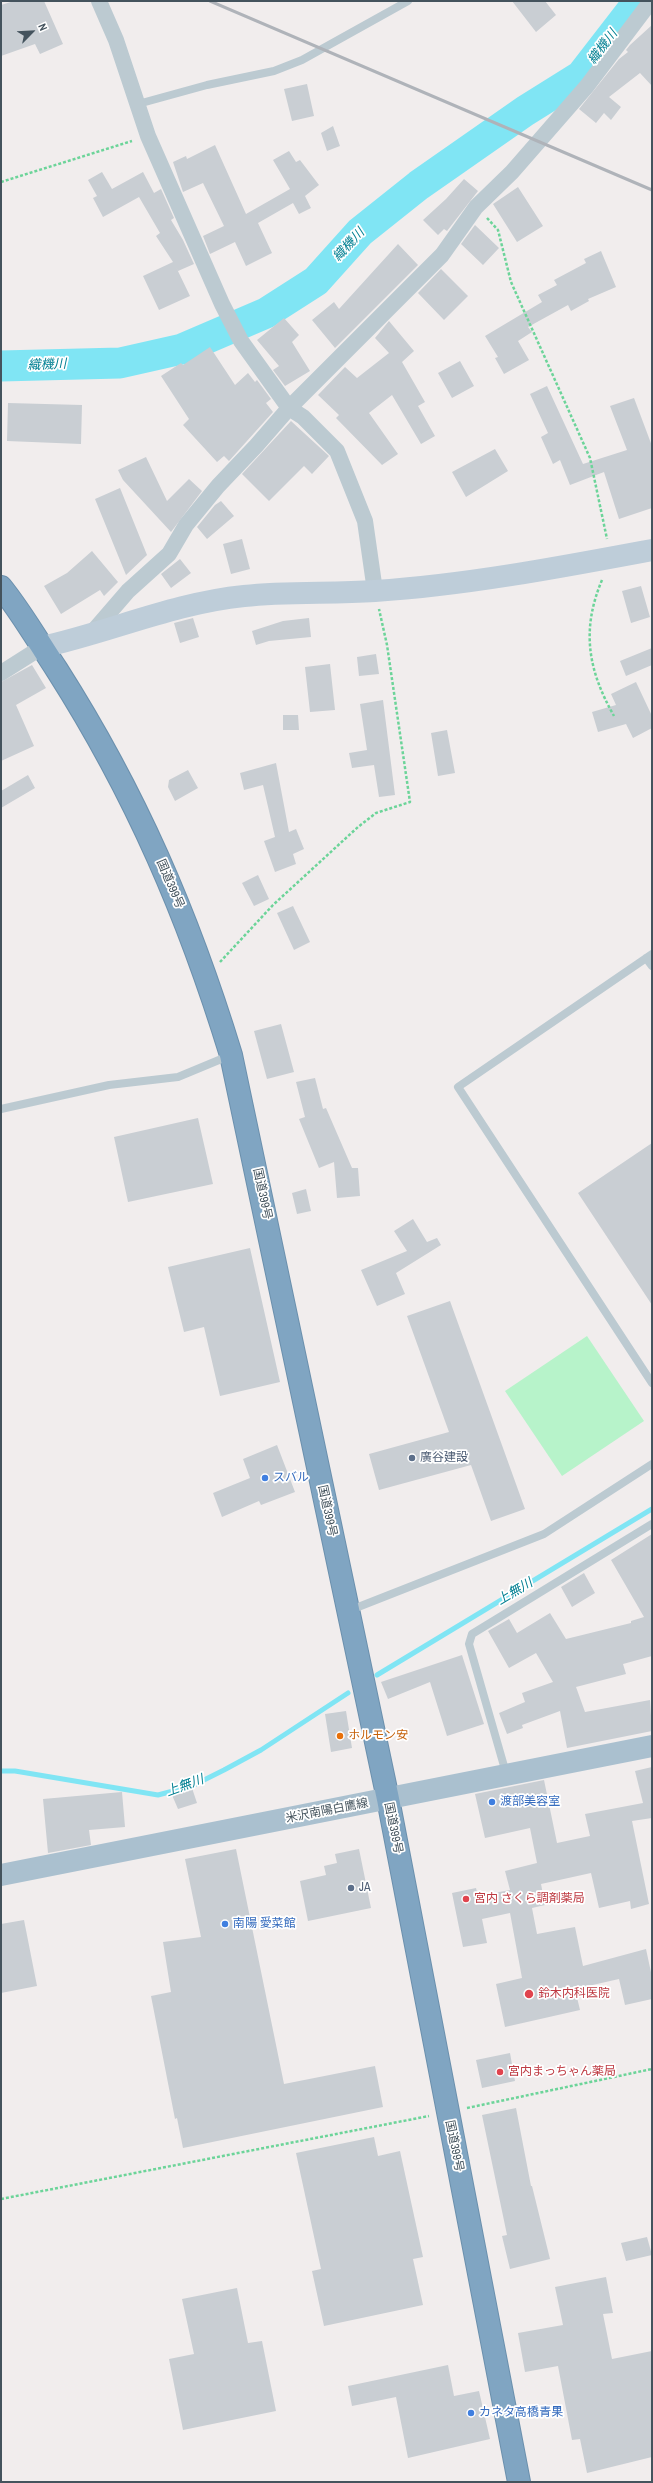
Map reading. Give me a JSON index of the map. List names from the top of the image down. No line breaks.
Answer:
{"streets":{"highway":["国道399号"],"main road":["米沢南陽白鷹線"]},"crossings":[["国道399号","米沢南陽白鷹線"]],"water":["織機川","上無川"],"places":["廣谷建設","スバル","ホルモン安","渡部美容室","JA","宮内 さくら調剤薬局","南陽 愛菜館","鈴木内科医院","宮内まっちゃん薬局","カネタ高橋青果"],"north":"top right"}
